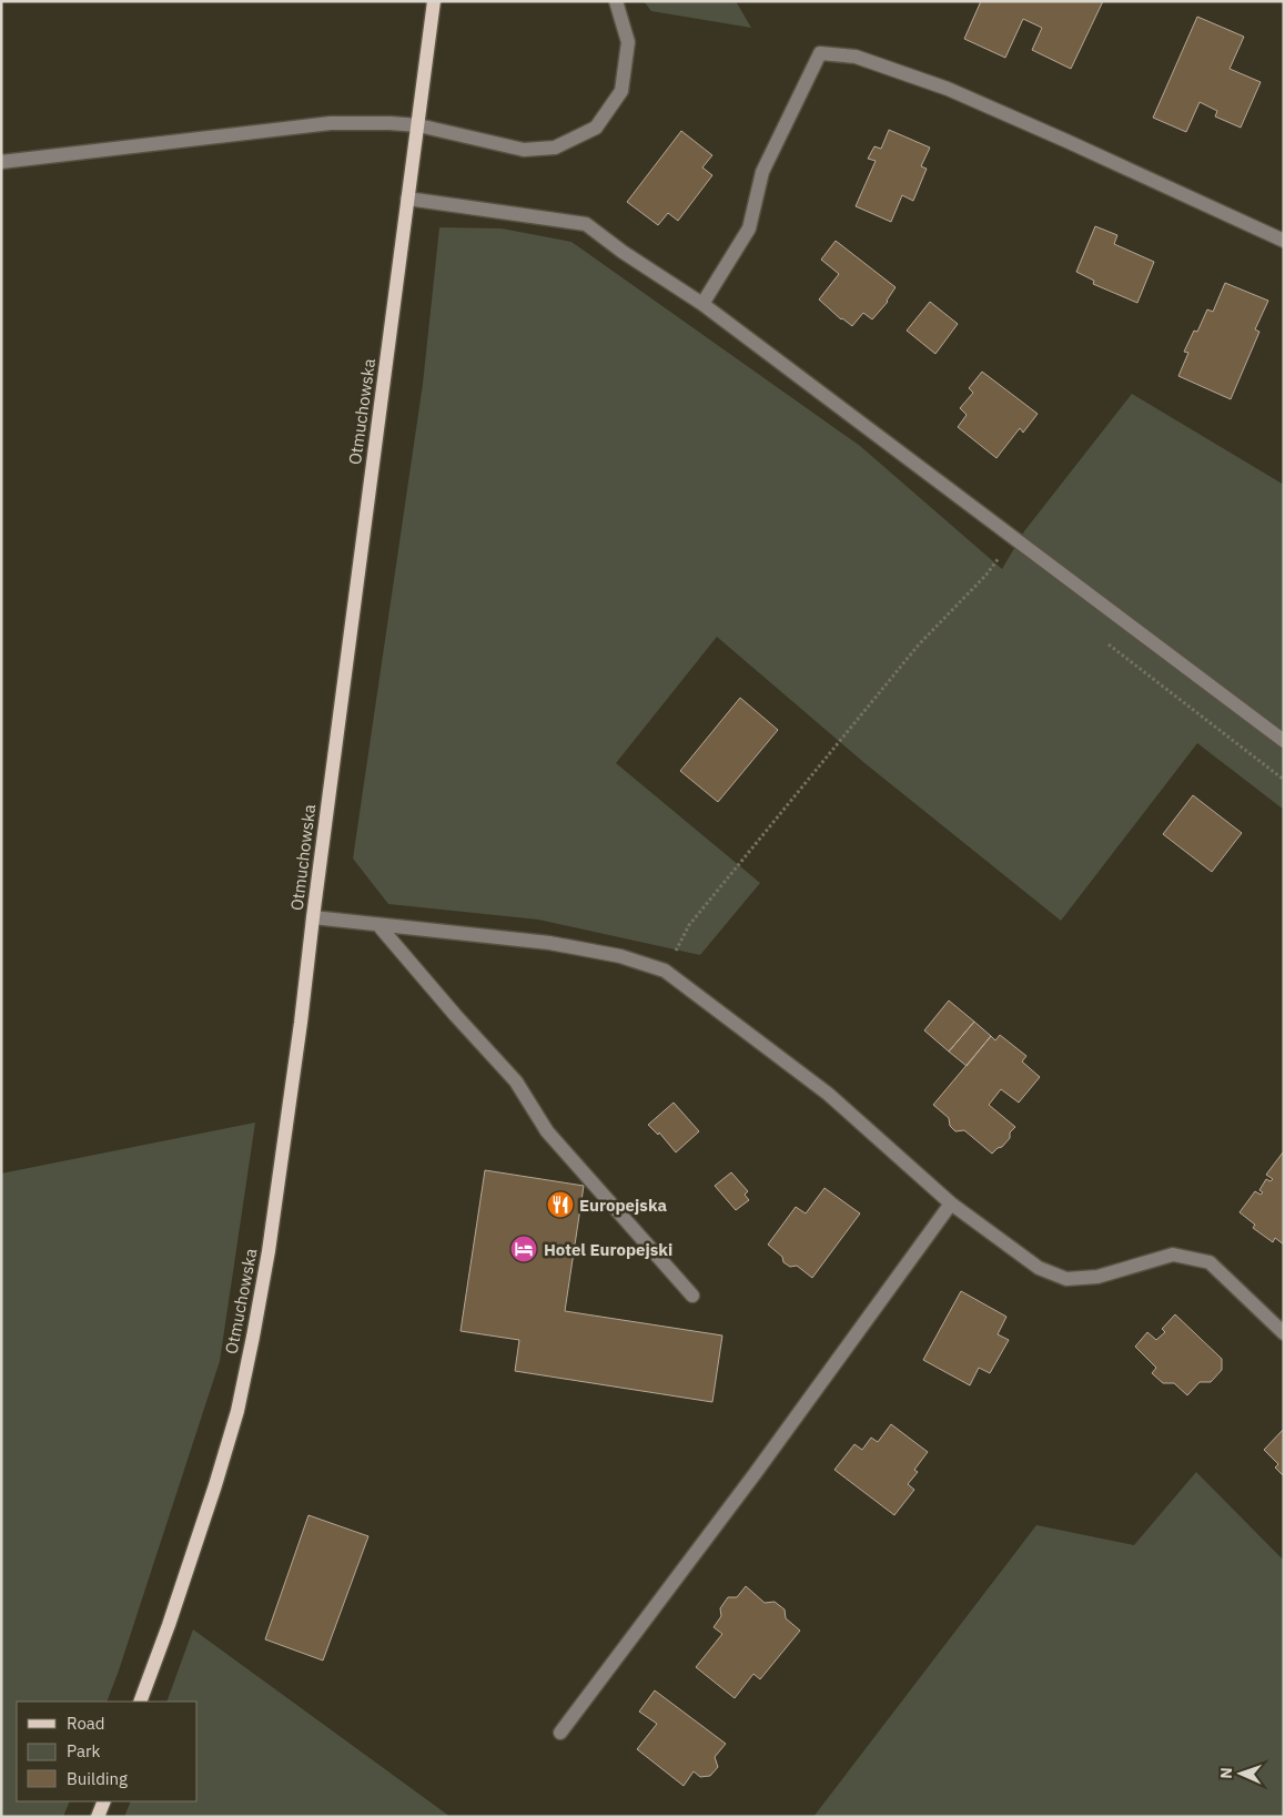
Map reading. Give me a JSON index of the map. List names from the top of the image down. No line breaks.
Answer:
{"streets":{"main road":["Otmuchowska"]},"places":{"restaurant":["Europejska"],"hotel":["Hotel Europejski"]},"legend":["Road","Park","Building"],"north":"left"}
